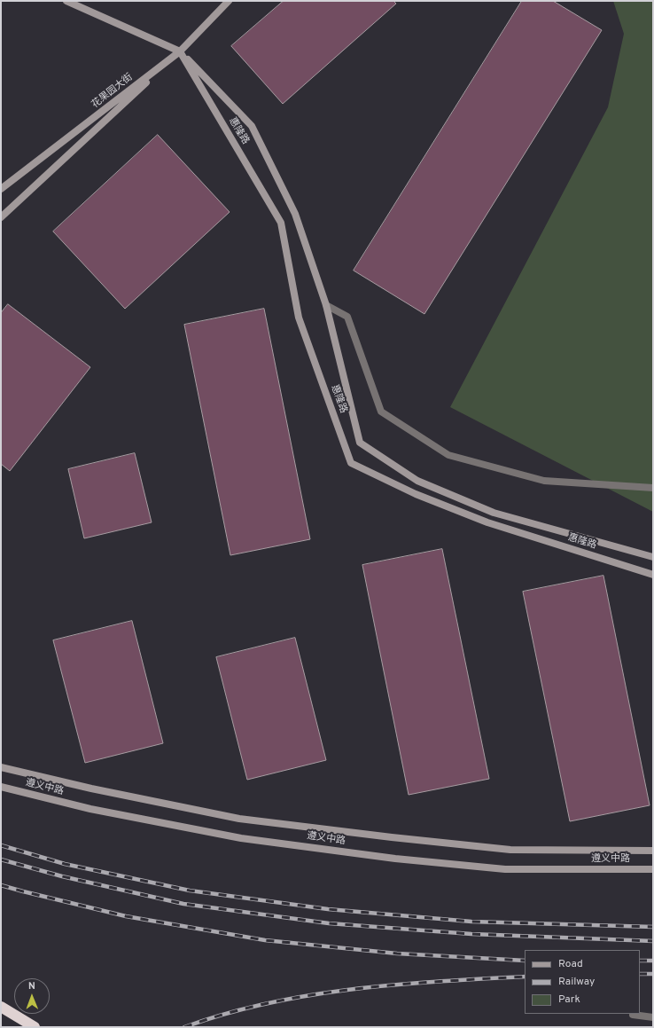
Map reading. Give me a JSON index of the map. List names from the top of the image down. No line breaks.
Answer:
{"streets":{"street":["花果园大街","惠隆路","遵义中路"]},"crossings":[["花果园大街","惠隆路"]],"legend":["Road","Railway","Park"],"north":"top"}
